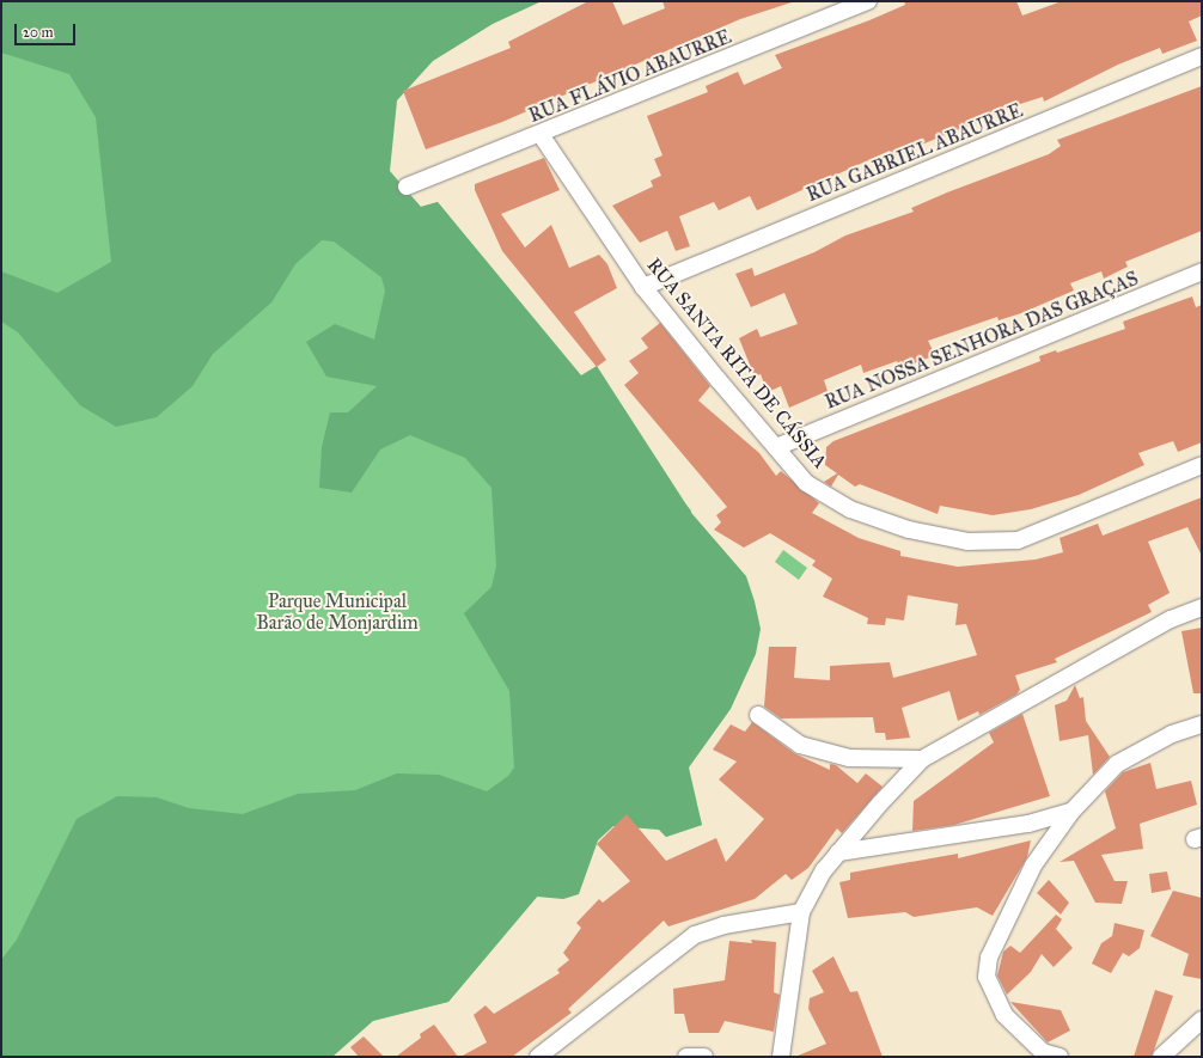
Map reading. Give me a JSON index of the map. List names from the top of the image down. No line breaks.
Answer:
{"streets":{"street":["RUA FLÁVIO ABAURRE","RUA GABRIEL ABAURRE","RUA NOSSA SENHORA DAS GRAÇAS","RUA SANTA RITA DE CÁSSIA"]},"crossings":[["RUA FLÁVIO ABAURRE","RUA SANTA RITA DE CÁSSIA"],["RUA GABRIEL ABAURRE","RUA SANTA RITA DE CÁSSIA"],["RUA NOSSA SENHORA DAS GRAÇAS","RUA SANTA RITA DE CÁSSIA"]],"parks":["Parque Municipal Barão de Monjardim"],"scale_bar":"20 m"}
